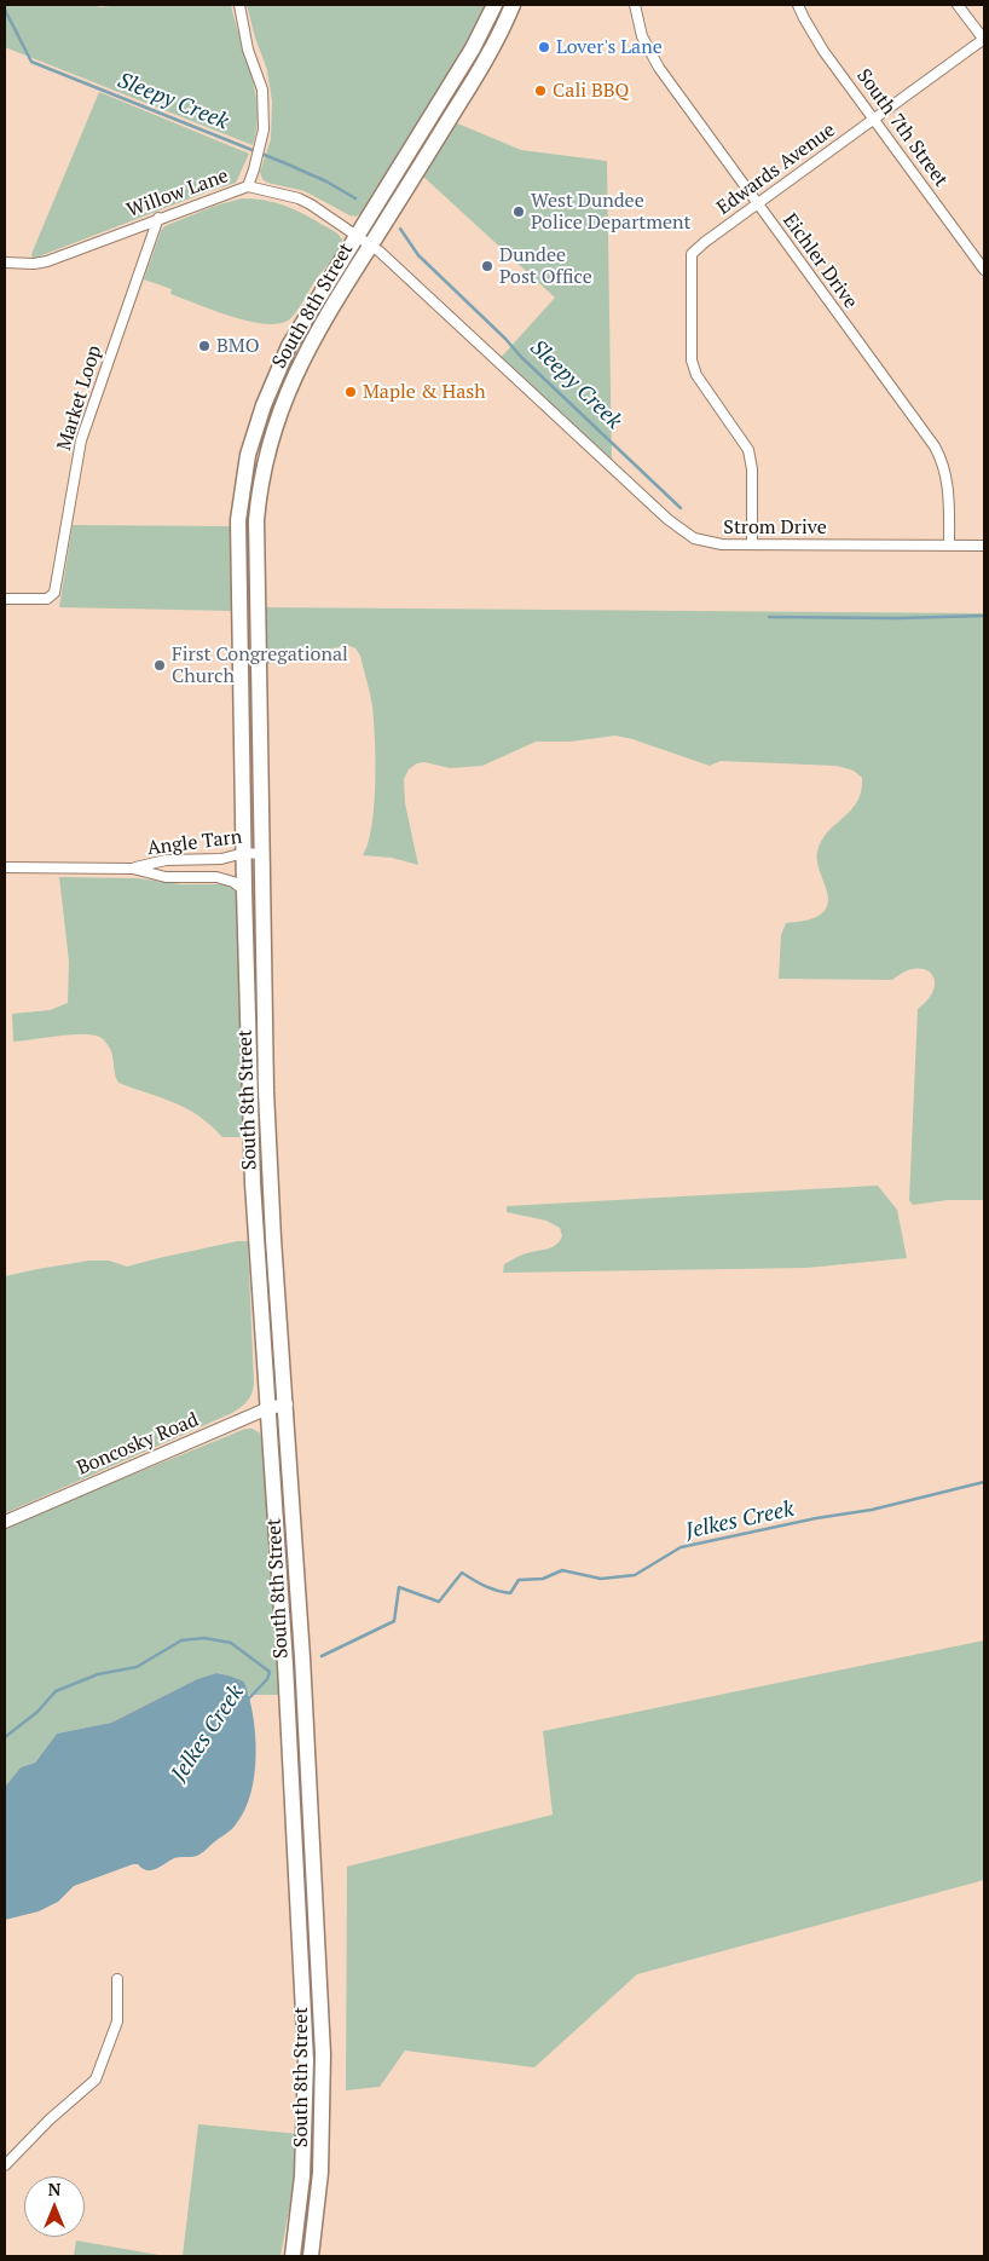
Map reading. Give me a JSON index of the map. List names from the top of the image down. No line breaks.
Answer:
{"streets":{"main road":["South 8th Street"],"street":["South 7th Street","Edwards Avenue","Willow Lane","Eichler Drive","Market Loop","Strom Drive","Angle Tarn","Boncosky Road"]},"crossings":[["South 7th Street","Edwards Avenue"],["Edwards Avenue","Eichler Drive"],["Edwards Avenue","Strom Drive"],["Willow Lane","South 8th Street"],["Willow Lane","Market Loop"],["Willow Lane","Strom Drive"],["Eichler Drive","Strom Drive"],["South 8th Street","Strom Drive"],["South 8th Street","Angle Tarn"],["South 8th Street","Boncosky Road"]],"water":["Sleepy Creek","Jelkes Creek"],"places":["Lover's Lane","Cali BBQ","West Dundee Police Department","Dundee Post Office","BMO","Maple & Hash","First Congregational Church"],"north":"top"}
